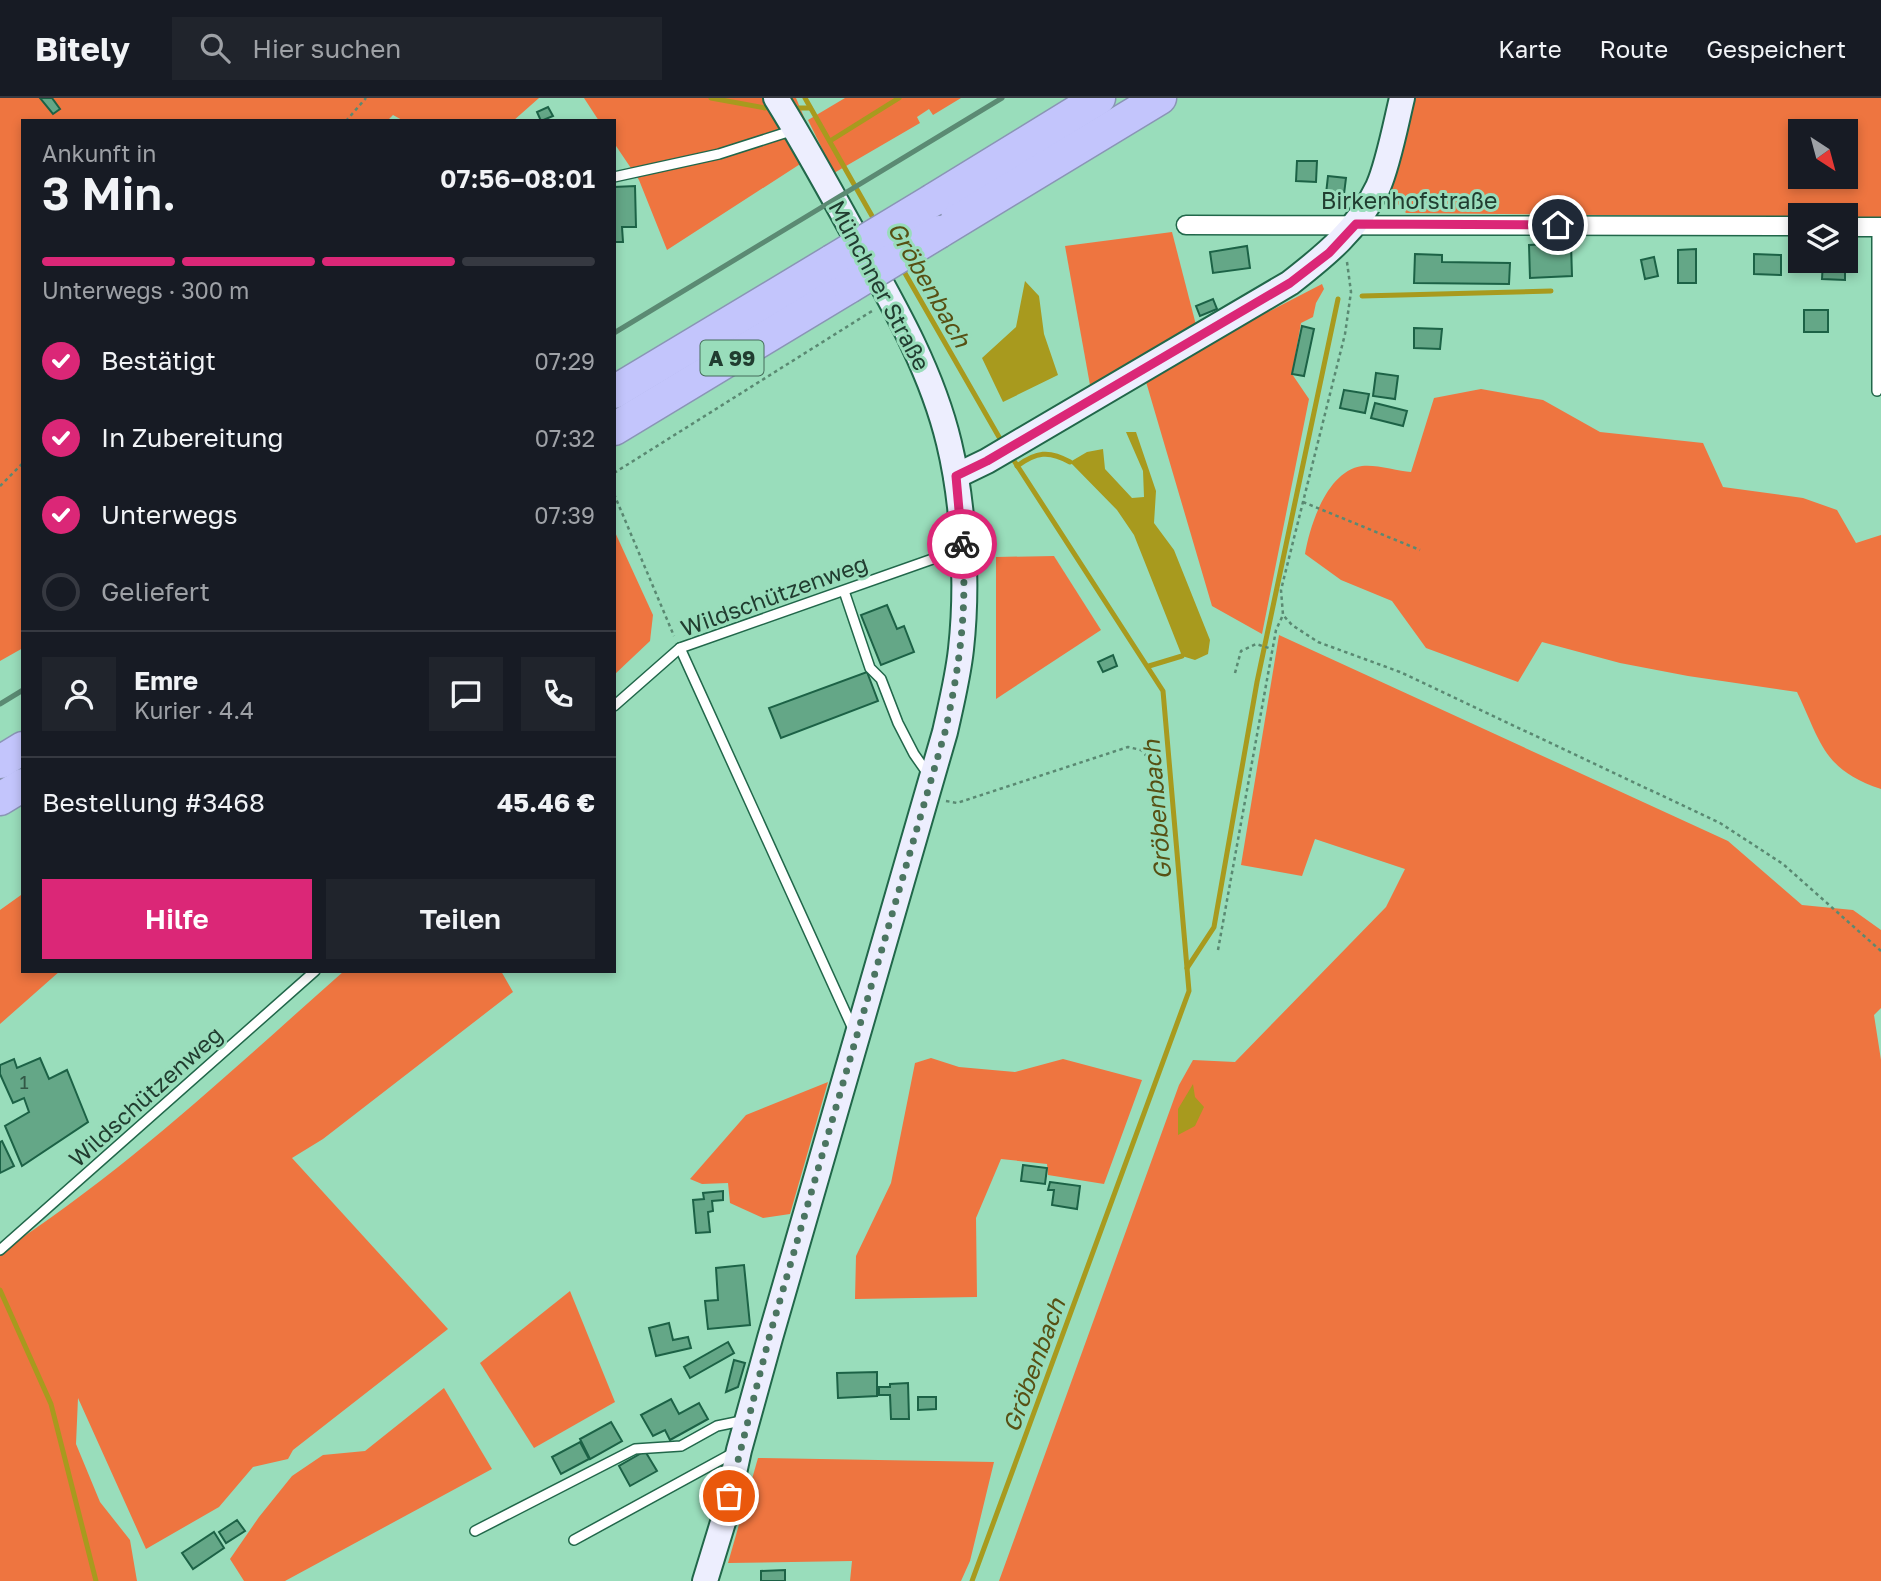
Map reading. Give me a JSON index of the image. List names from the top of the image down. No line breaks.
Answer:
{"streets":{"highway":["A 99"],"street":["Birkenhofstraße","Münchner Straße"],"lane":["Wildschützenweg"]},"crossings":[["Münchner Straße","Wildschützenweg"]],"water":["Gröbenbach"],"house_numbers":["1"],"north":"bottom right","page":{"header":"Bitely","search":"Hier suchen","nav":["Karte","Route","Gespeichert"],"heading":["3 Min.","Ankunft in","07:56–08:01"],"panel":["Emre","Kurier · 4.4","Bestellung #3468","45.46 €"],"bar":"Unterwegs · 300 m","list":[["Bestätigt","07:29"],["In Zubereitung","07:32"],["Unterwegs","07:39"],"Geliefert"],"buttons":["Hilfe","Teilen"]}}
